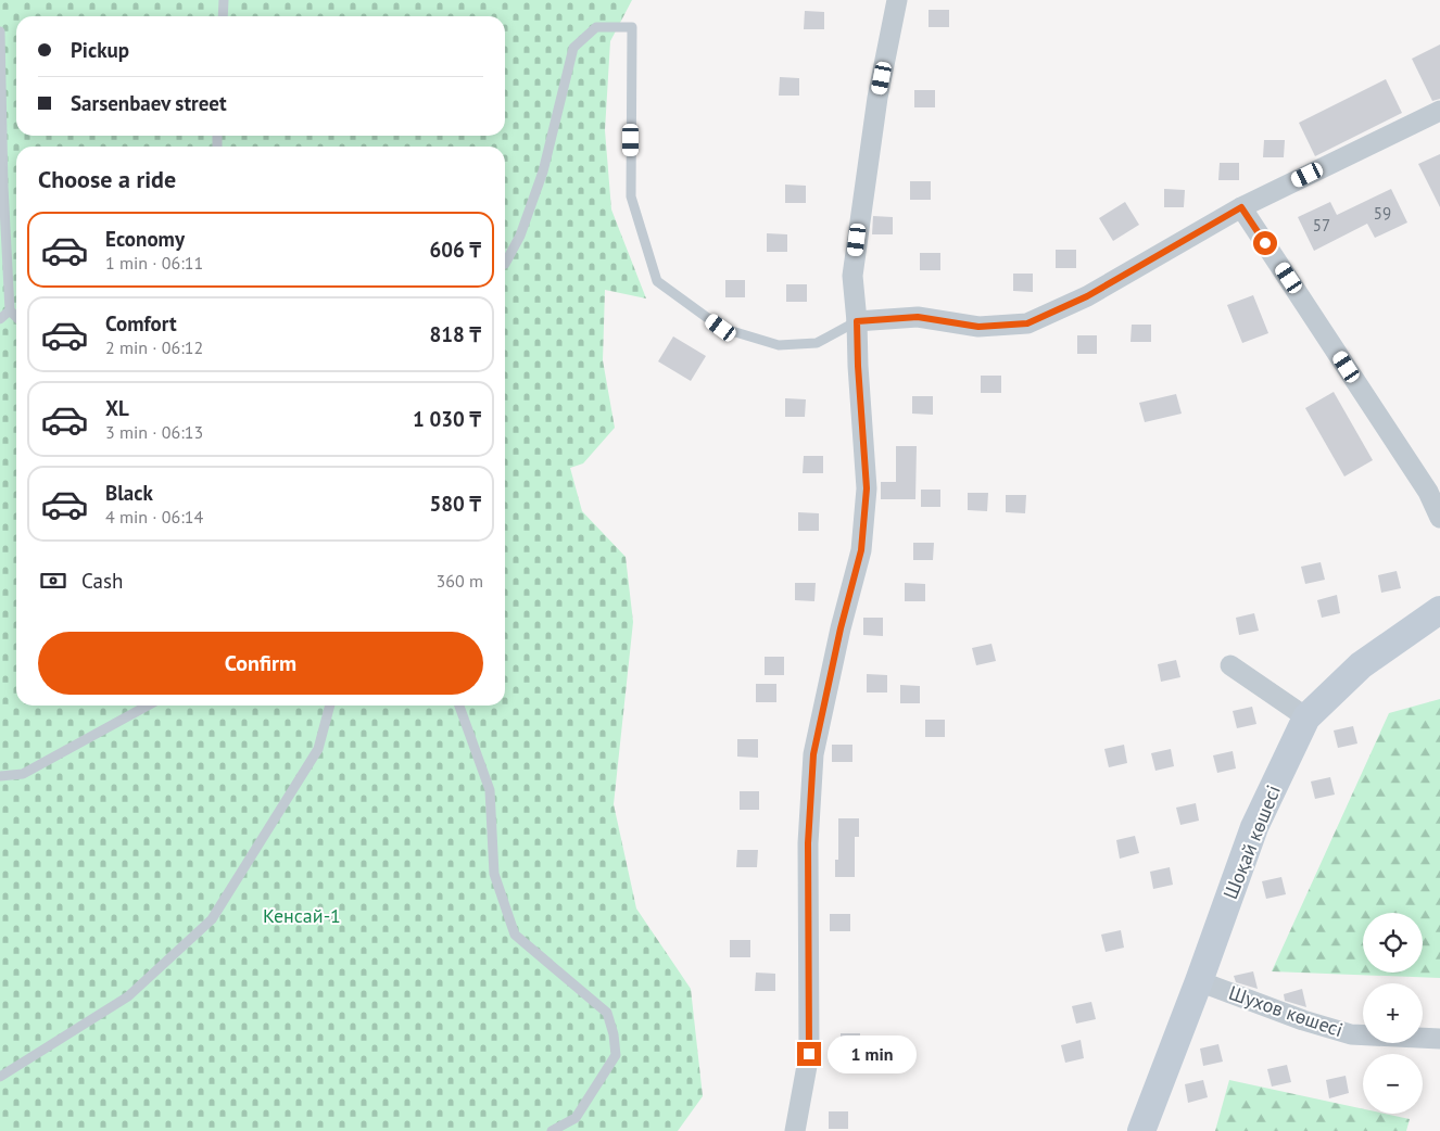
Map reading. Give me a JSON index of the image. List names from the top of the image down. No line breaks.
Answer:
{"streets":{"street":["Шоқай көшесі","Шухов көшесі"]},"crossings":[["Шоқай көшесі","Шухов көшесі"]],"parks":["Кенсай-1"],"house_numbers":["59","57"],"page":{"banner":["Pickup","Sarsenbaev street"],"heading":"Choose a ride","list":[{"name":"Economy","note":"1 min · 06:11","value":"606 ₸"},{"name":"Comfort","note":"2 min · 06:12","value":"818 ₸"},{"name":"XL","note":"3 min · 06:13","value":"1 030 ₸"},{"name":"Black","note":"4 min · 06:14","value":"580 ₸"}],"pay":["Cash","360 m"],"buttons":"Confirm","map_buttons":["+","−"],"bubble":"1 min"}}
